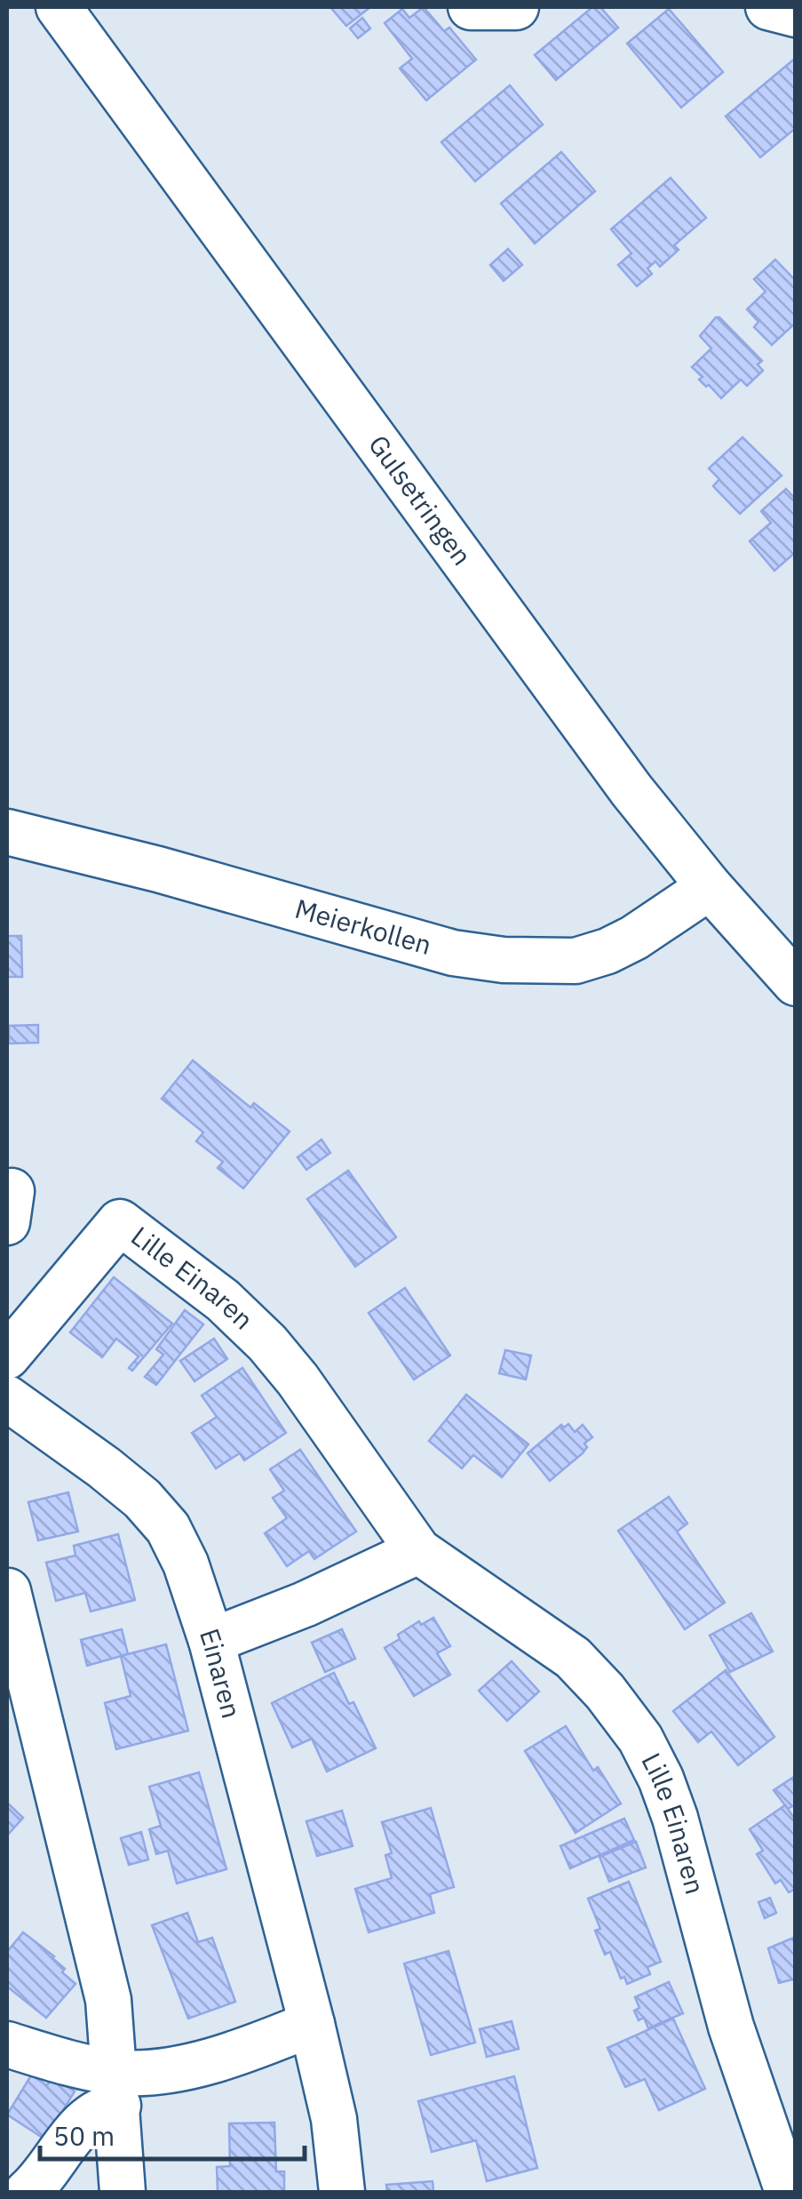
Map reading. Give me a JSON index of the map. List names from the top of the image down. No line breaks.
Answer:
{"streets":{"street":["Gulsetringen","Meierkollen","Lille Einaren","Einaren"]},"crossings":[["Gulsetringen","Meierkollen"]],"scale_bar":"50 m"}
